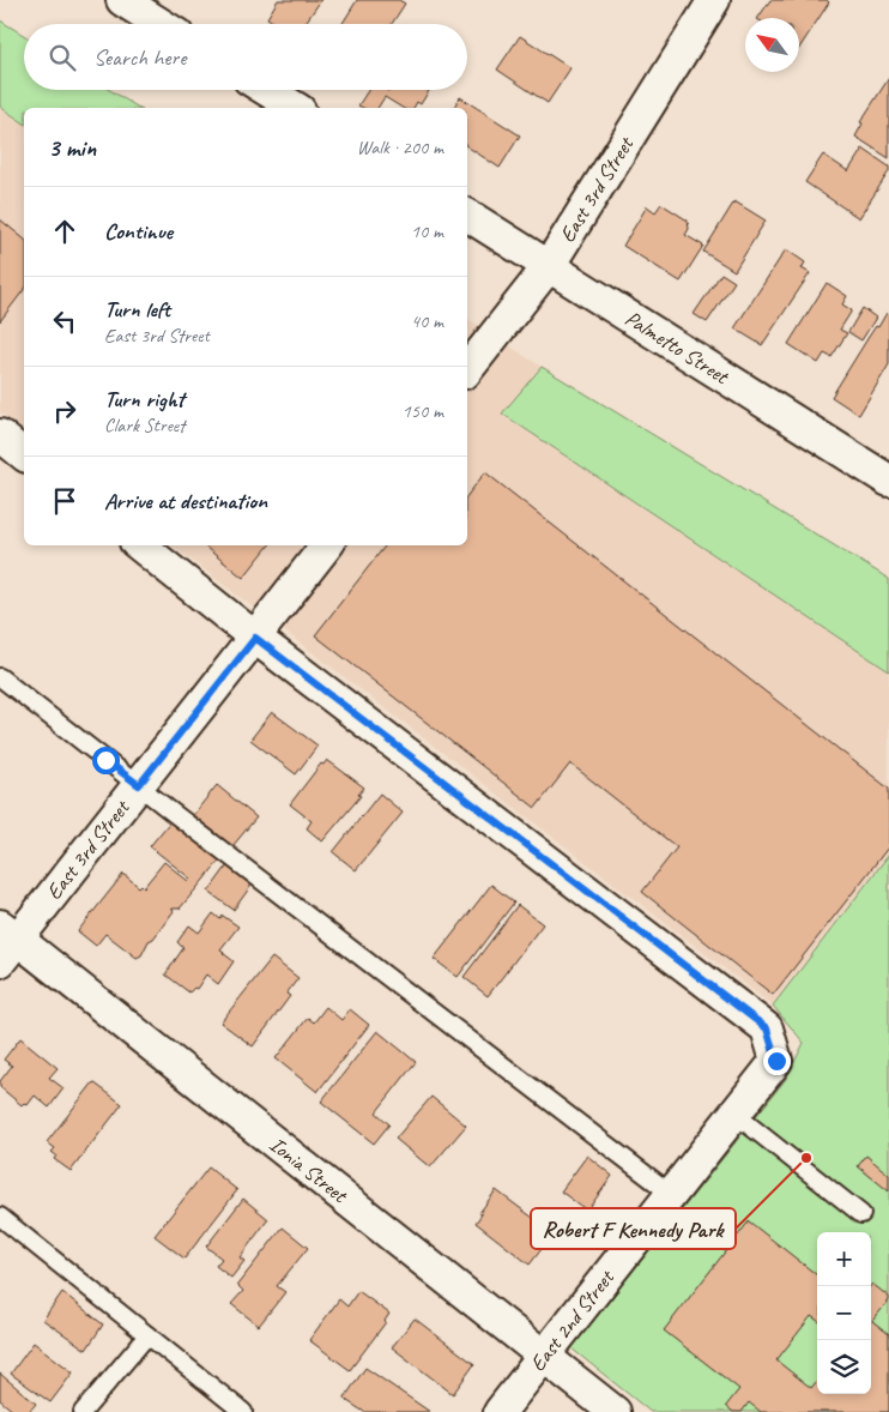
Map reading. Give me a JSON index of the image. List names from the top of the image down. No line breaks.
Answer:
{"streets":{"street":["East 3rd Street","Palmetto Street","Ionia Street","East 2nd Street"]},"crossings":[["East 3rd Street","Palmetto Street"],["East 3rd Street","Ionia Street"],["East 3rd Street","East 2nd Street"],["Ionia Street","East 2nd Street"]],"places":["Robert F Kennedy Park"],"north":"top left","page":{"search":"Search here","heading":["3 min","Walk · 200 m"],"list":[["Continue","10 m"],["Turn left","East 3rd Street","40 m"],["Turn right","Clark Street","150 m"],"Arrive at destination"],"map_buttons":["+","−"]}}
